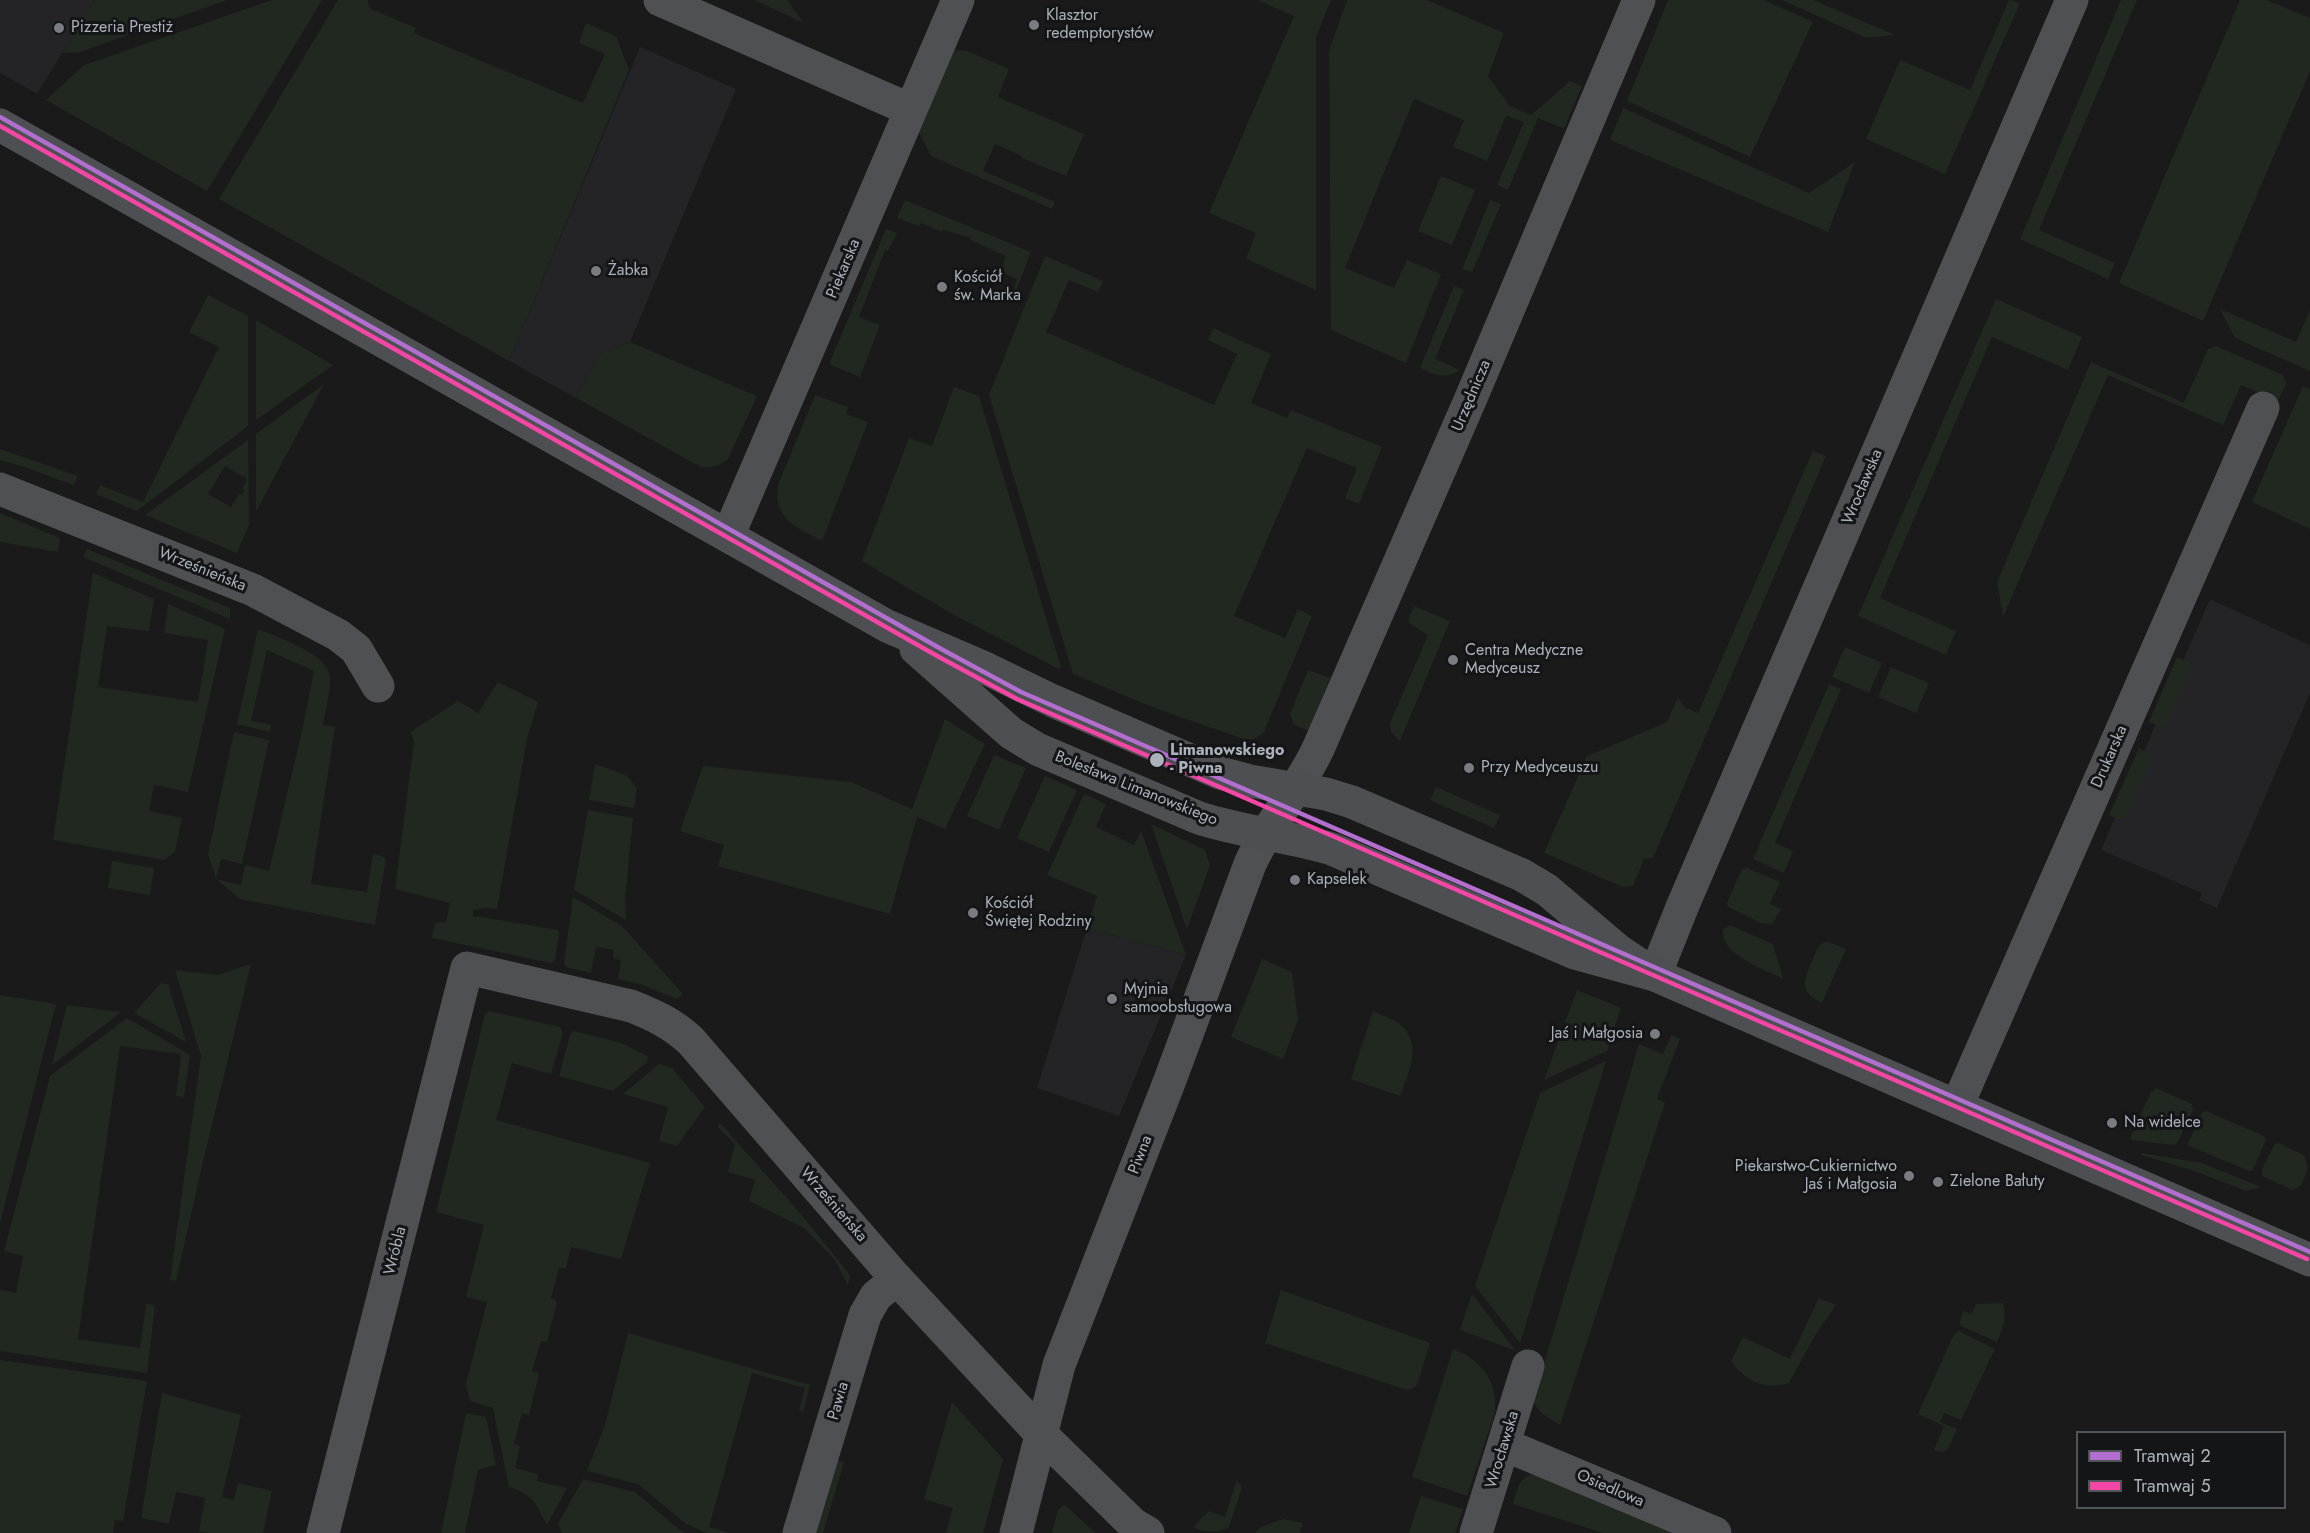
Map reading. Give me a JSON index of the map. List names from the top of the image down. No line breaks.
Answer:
{"streets":{"street":["Piekarska","Urzędnicza","Wrocławska","Wrześnieńska","Drukarska","Bolesława Limanowskiego","Piwna","Wróbla","Pawia","Osiedlowa"]},"crossings":[["Piekarska","Bolesława Limanowskiego"],["Urzędnicza","Bolesława Limanowskiego"],["Urzędnicza","Piwna"],["Wrocławska","Bolesława Limanowskiego"],["Wrocławska","Osiedlowa"],["Wrześnieńska","Piwna"],["Wrześnieńska","Wróbla"],["Wrześnieńska","Pawia"],["Drukarska","Bolesława Limanowskiego"],["Bolesława Limanowskiego","Piwna"]],"places":["Klasztor redemptorystów","Pizzeria Prestiż","Żabka","Kościół św. Marka","Centra Medyczne Medyceusz","Limanowskiego - Piwna","Przy Medyceuszu","Kapselek","Kościół Świętej Rodziny","Myjnia samoobsługowa","Jaś i Małgosia","Na widelce","Piekarstwo-Cukiernictwo Jaś i Małgosia","Zielone Bałuty"],"lines":["tram line 2","tram line 5"],"legend":["Tramwaj 2","Tramwaj 5"]}
